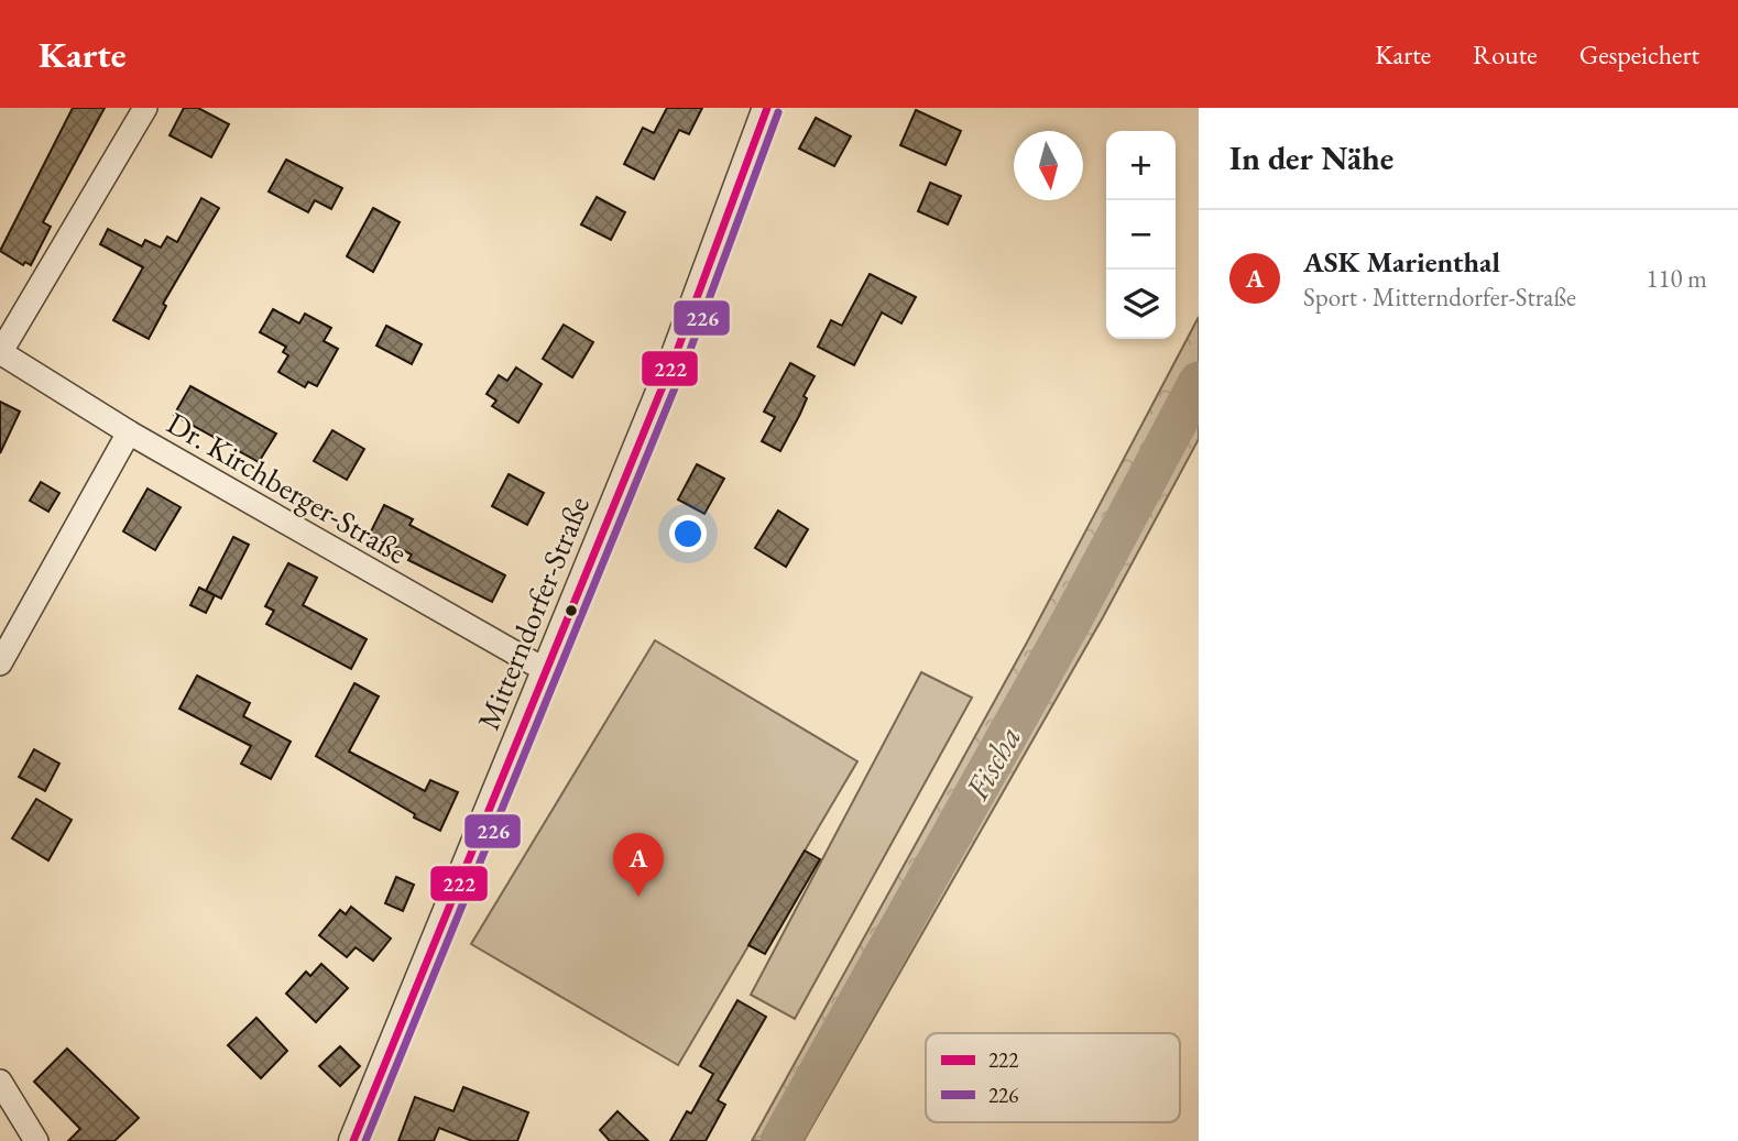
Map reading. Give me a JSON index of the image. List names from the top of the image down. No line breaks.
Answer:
{"streets":{"street":["Dr. Kirchberger-Straße","Mitterndorfer-Straße"]},"crossings":[["Dr. Kirchberger-Straße","Mitterndorfer-Straße"]],"water":["Fischa"],"lines":["transit line 222","transit line 226"],"legend":["222","226"],"north":"bottom","page":{"header":"Karte","nav":["Karte","Route","Gespeichert"],"heading":"In der Nähe","map_buttons":["+","−"],"list":[{"mark":"A","name":"ASK Marienthal","note":"Sport · Mitterndorfer-Straße","value":"110 m"}],"pins":"A"}}
